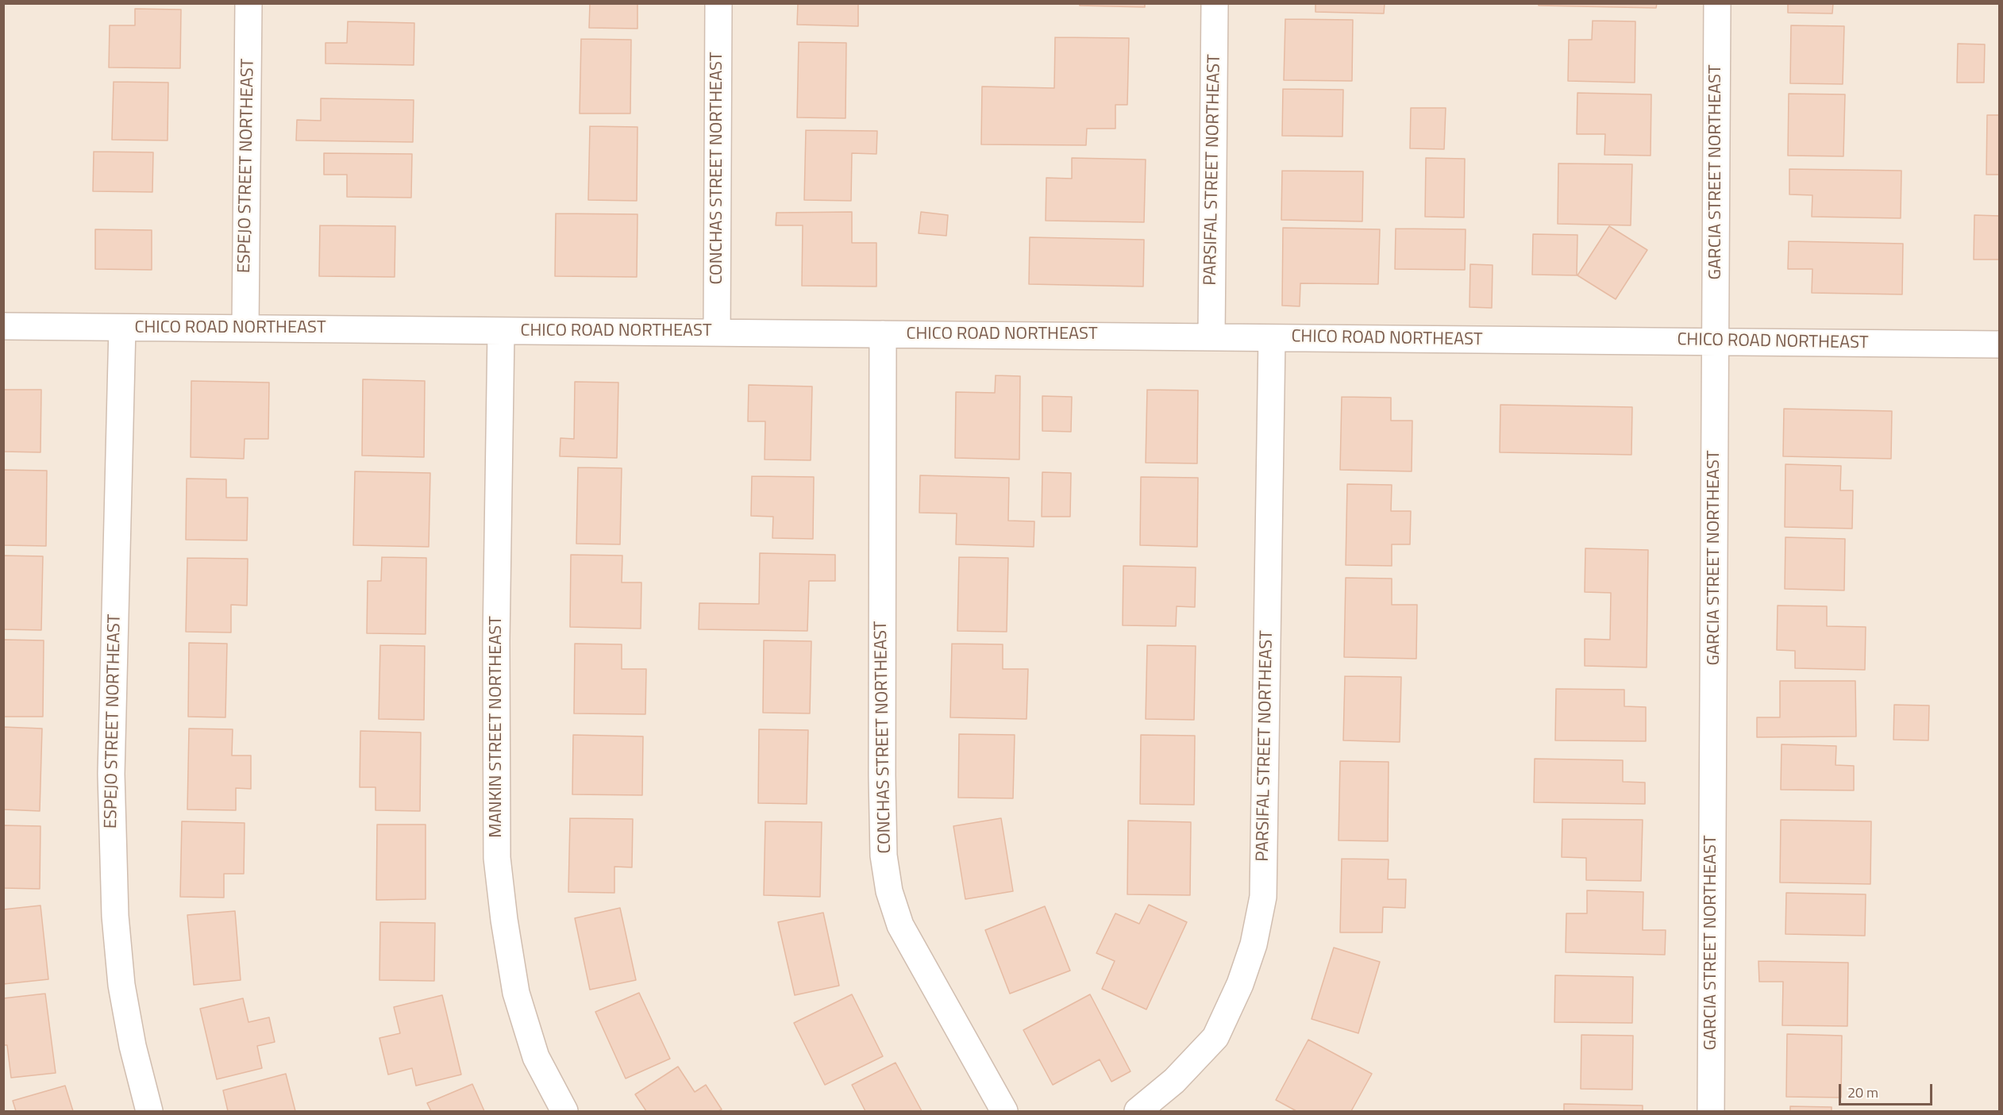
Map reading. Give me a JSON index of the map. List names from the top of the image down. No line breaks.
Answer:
{"streets":{"street":["ESPEJO STREET NORTHEAST","CONCHAS STREET NORTHEAST","PARSIFAL STREET NORTHEAST","GARCIA STREET NORTHEAST","CHICO ROAD NORTHEAST","MANKIN STREET NORTHEAST"]},"crossings":[["ESPEJO STREET NORTHEAST","CHICO ROAD NORTHEAST"],["CONCHAS STREET NORTHEAST","CHICO ROAD NORTHEAST"],["PARSIFAL STREET NORTHEAST","CHICO ROAD NORTHEAST"],["GARCIA STREET NORTHEAST","CHICO ROAD NORTHEAST"],["CHICO ROAD NORTHEAST","MANKIN STREET NORTHEAST"]],"scale_bar":"20 m"}
